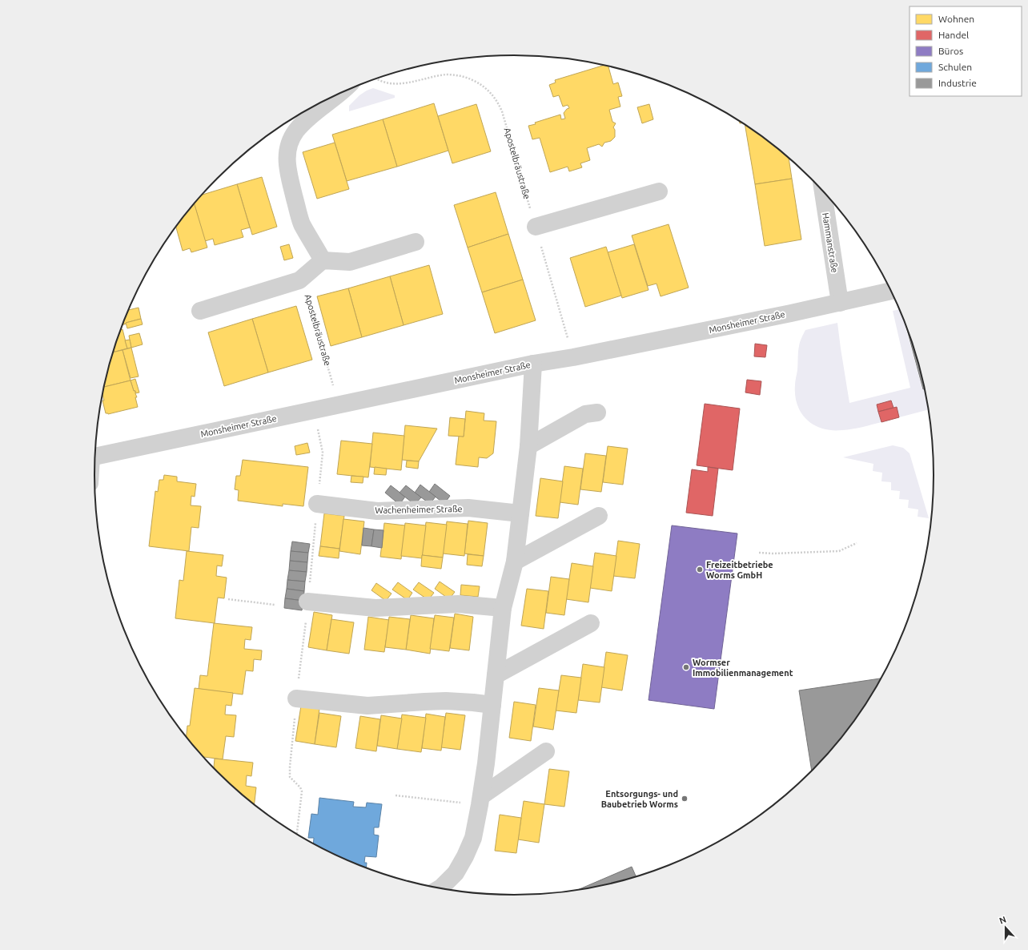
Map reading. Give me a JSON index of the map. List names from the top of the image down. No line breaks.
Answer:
{"streets":{"street":["Hammanstraße","Monsheimer Straße","Wachenheimer Straße"],"path":["Apostelbräustraße"]},"crossings":[["Apostelbräustraße","Monsheimer Straße"],["Hammanstraße","Monsheimer Straße"]],"places":["Freizeitbetriebe Worms GmbH","Wormser Immobilienmanagement","Entsorgungs- und Baubetrieb Worms"],"legend":["Wohnen","Handel","Büros","Schulen","Industrie"],"north":"top"}
